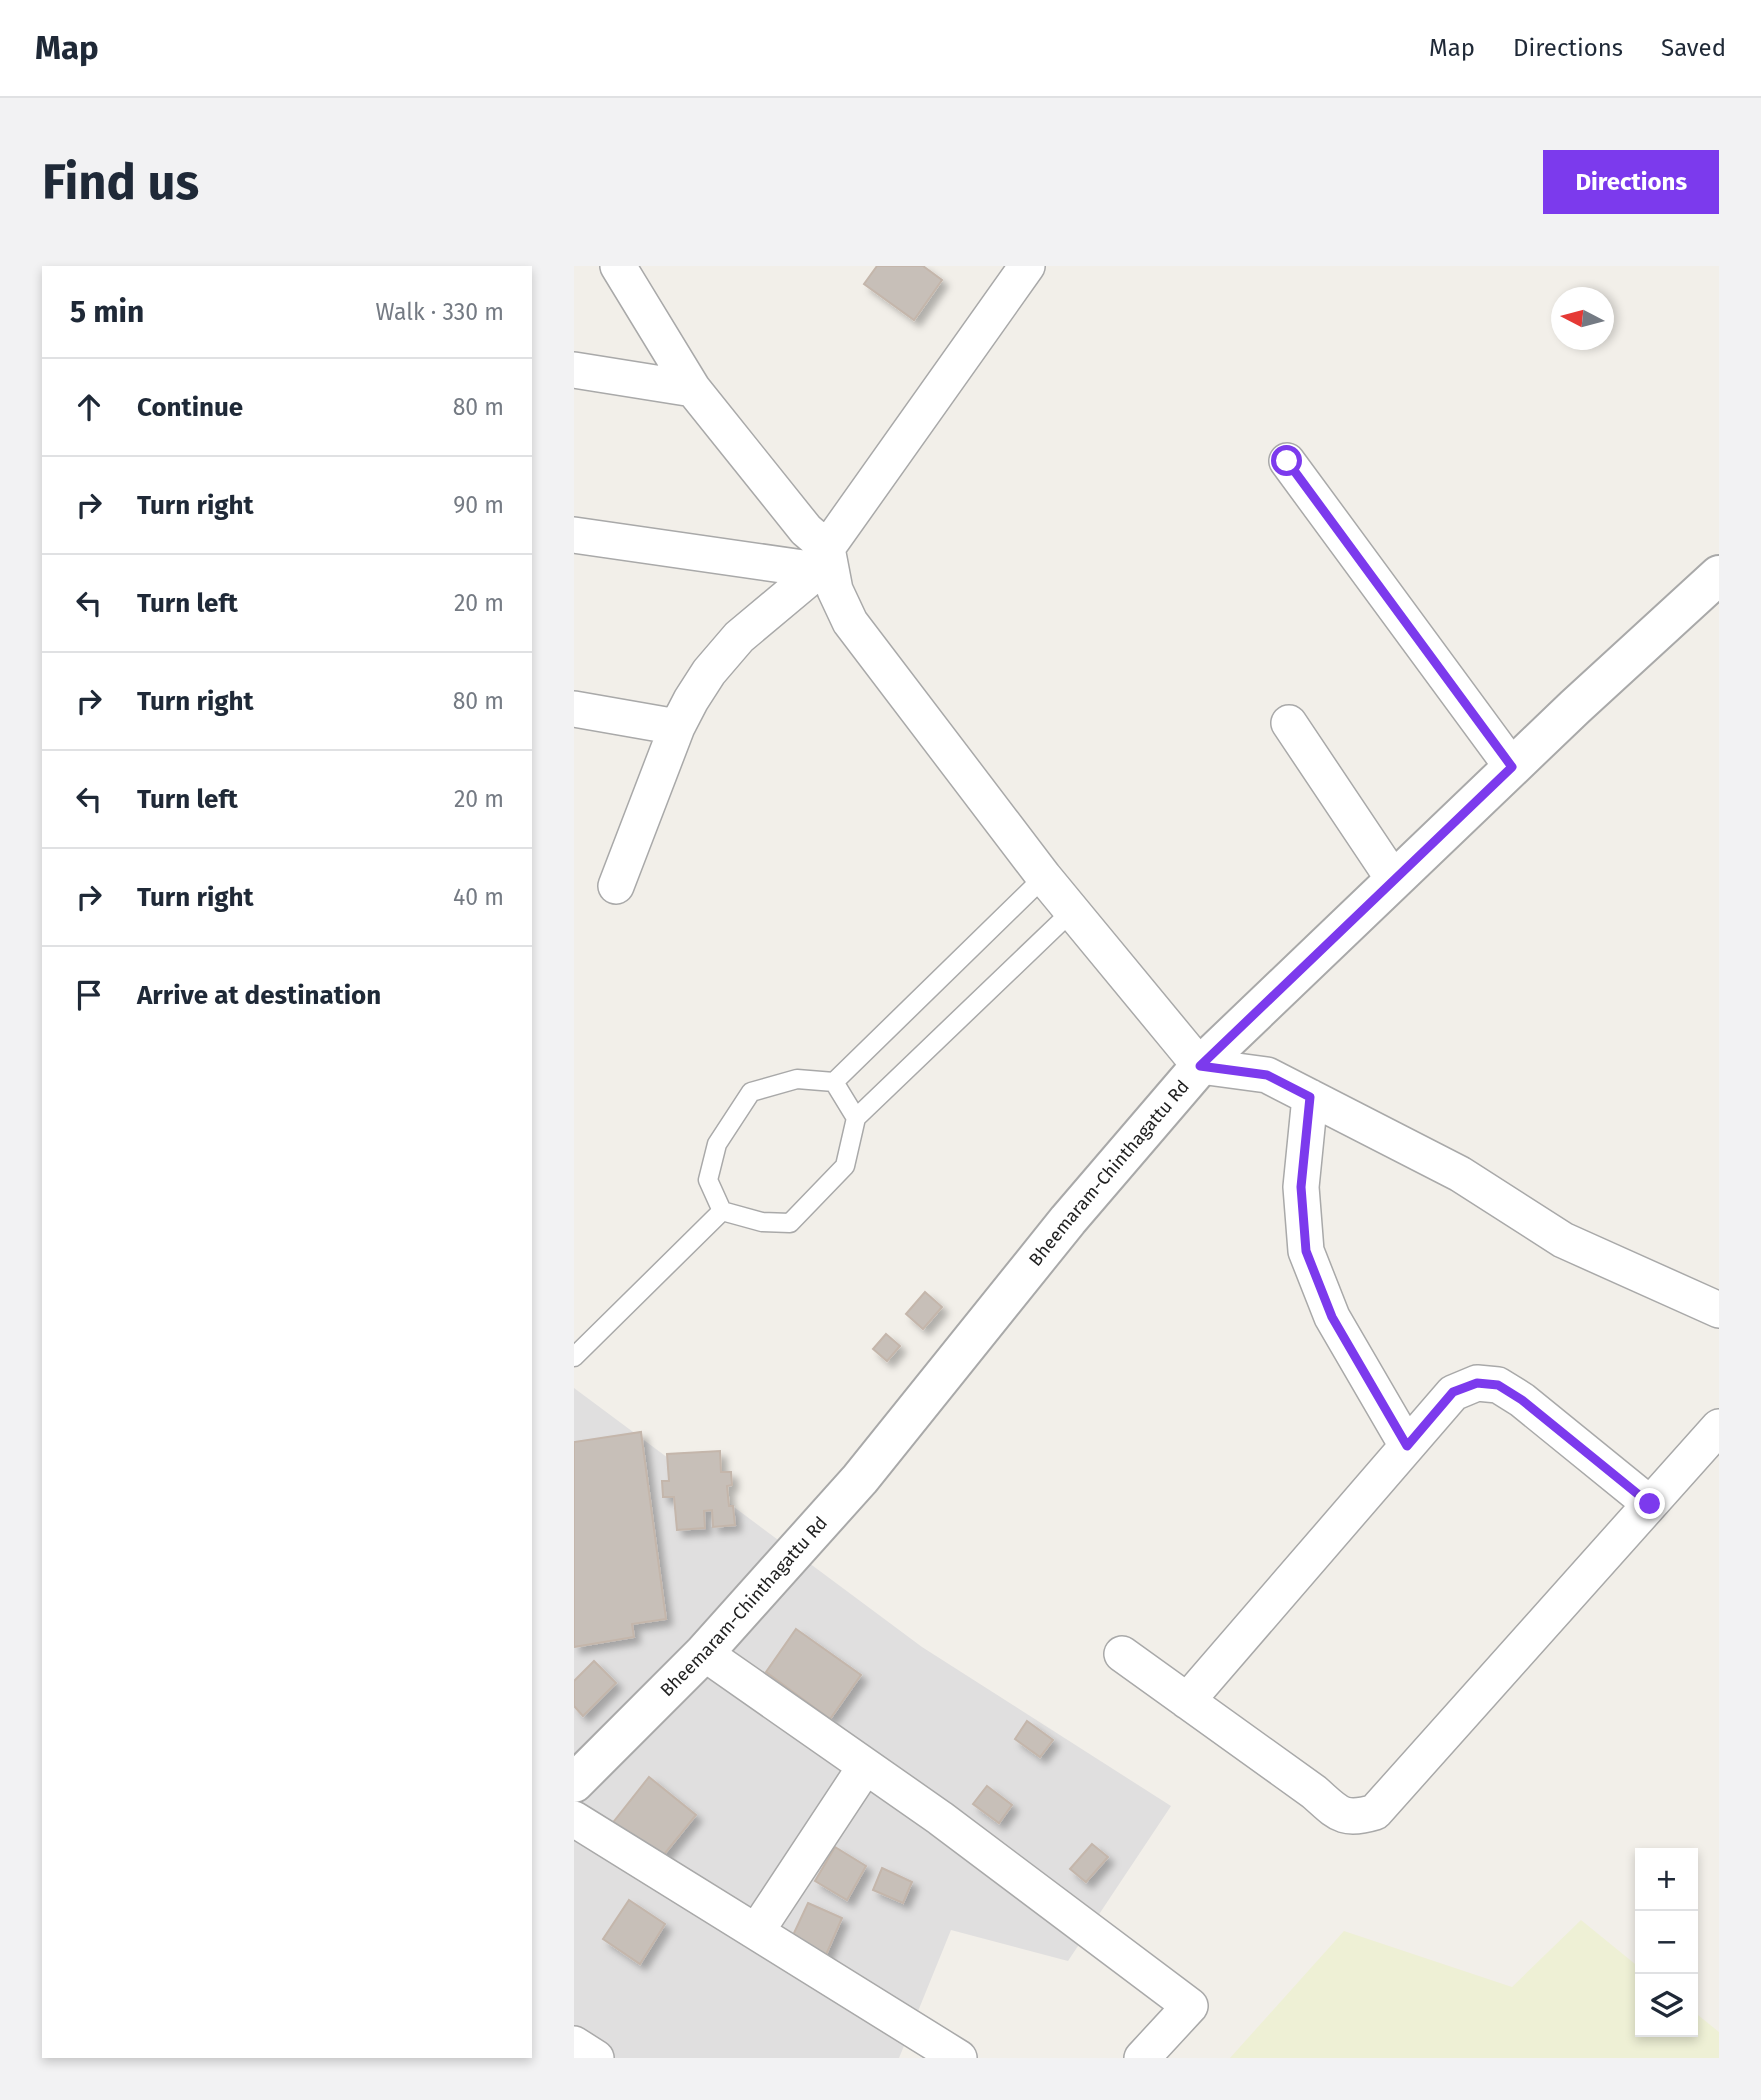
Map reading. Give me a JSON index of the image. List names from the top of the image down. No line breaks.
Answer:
{"streets":{"street":["Bheemaram-Chinthagattu Rd"]},"north":"left","page":{"header":"Map","nav":["Map","Directions","Saved"],"buttons":"Directions","title":"Find us","heading":["5 min","Walk · 330 m"],"list":[["Continue","80 m"],["Turn right","90 m"],["Turn left","20 m"],["Turn right","80 m"],["Turn left","20 m"],["Turn right","40 m"],"Arrive at destination"],"map_buttons":["+","−"]}}
